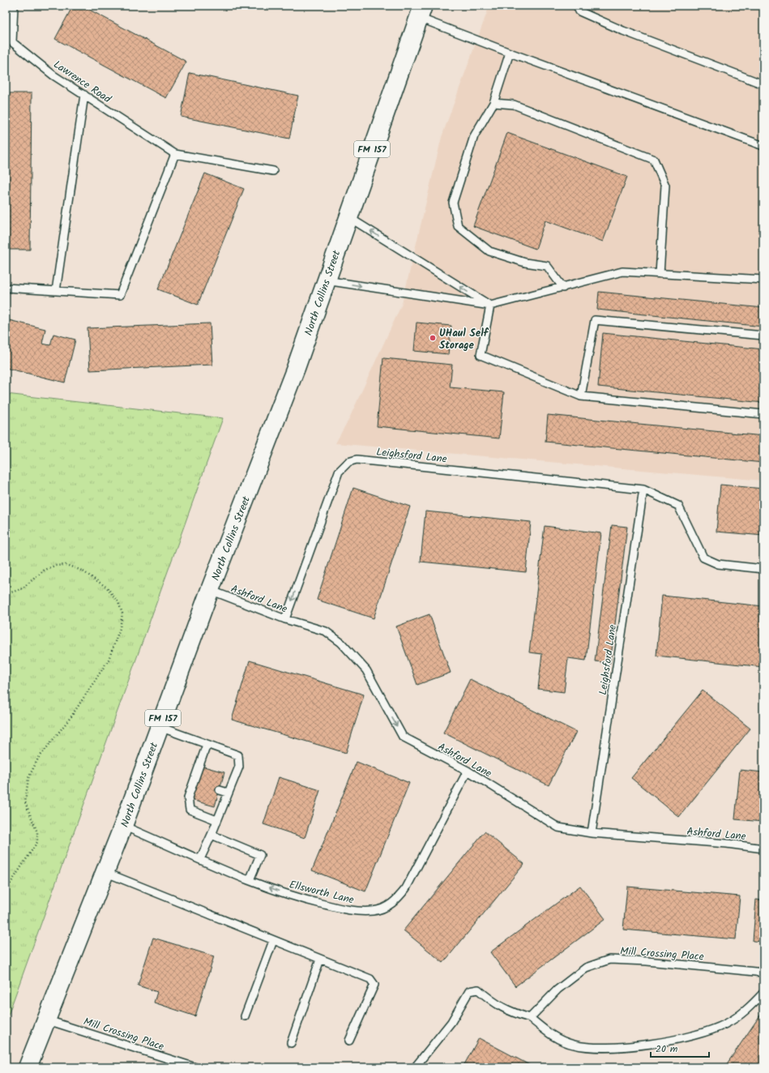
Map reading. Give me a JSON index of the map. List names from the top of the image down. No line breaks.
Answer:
{"streets":{"main road":["FM 157","North Collins Street"],"lane":["Lawrence Road","Leighsford Lane","Ashford Lane","Ellsworth Lane","Mill Crossing Place"]},"crossings":[["North Collins Street","Ashford Lane"],["North Collins Street","Ellsworth Lane"],["North Collins Street","Mill Crossing Place"],["Leighsford Lane","Ashford Lane"],["Ashford Lane","Ellsworth Lane"]],"one_way":["Leighsford Lane","Ashford Lane","Ellsworth Lane"],"places":["UHaul Self Storage"],"scale_bar":"20 m"}
